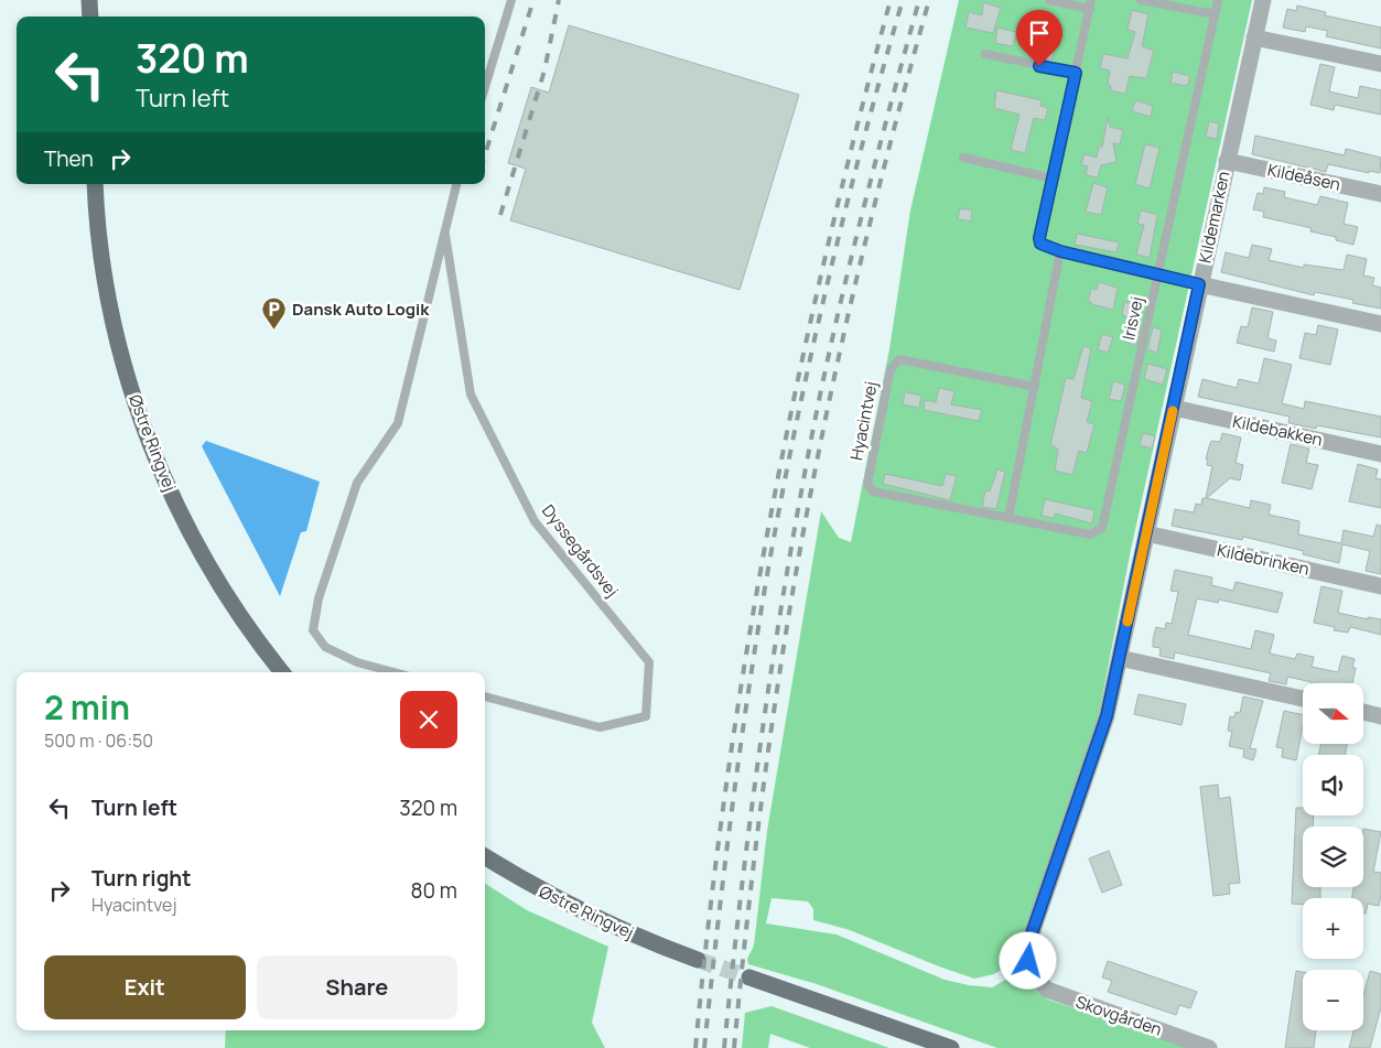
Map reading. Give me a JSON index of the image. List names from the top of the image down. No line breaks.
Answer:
{"streets":{"main road":["Østre Ringvej"],"street":["Kildeåsen","Kildemarken","Kildebakken","Kildebrinken","Skovgården"],"lane":["Irisvej","Hyacintvej","Dyssegårdsvej"]},"crossings":[["Kildeåsen","Kildemarken"],["Kildemarken","Kildebakken"],["Kildemarken","Kildebrinken"],["Kildemarken","Skovgården"],["Irisvej","Hyacintvej"]],"places":{"parking":["Dansk Auto Logik"]},"north":"right","page":{"turn":["320 m","Turn left"],"then":"Then","heading":["2 min","500 m · 06:50"],"map_buttons":["+","−"],"list":[{"name":"Turn left","value":"320 m"},{"name":"Turn right","note":"Hyacintvej","value":"80 m"}],"buttons":["Exit","Share"]}}
